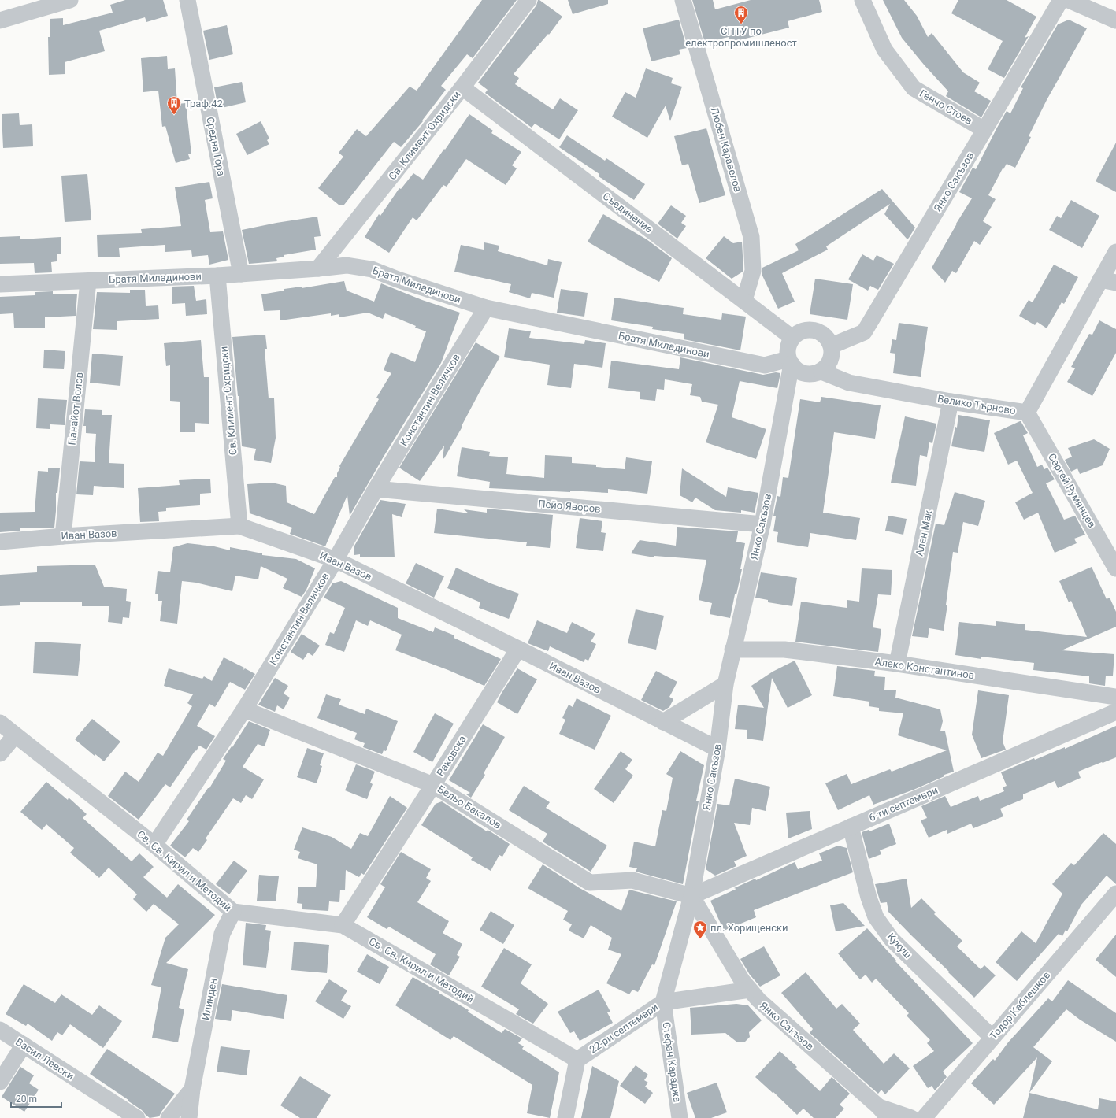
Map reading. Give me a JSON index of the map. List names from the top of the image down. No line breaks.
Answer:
{"streets":{"street":["Генчо Стоев","Св. Климент Охридски","Средна Гора","Любен Каравелов","Янко Сакъзов","Съединение","Братя Миладинови","Константин Величков","Велико Търново","Панайот Волов","Сергей Румянцев","Пейо Яворов","Ален Мак","Иван Вазов","Алеко Константинов","Раковска","6-ти септември","Бельо Бакалов","Св. Св. Кирил и Методий","Кукуш","Илинден","Тодор Каблешков","22-ри септември","Васил Левски","Стефан Караджа"]},"crossings":[["Генчо Стоев","Янко Сакъзов"],["Св. Климент Охридски","Съединение"],["Св. Климент Охридски","Братя Миладинови"],["Св. Климент Охридски","Иван Вазов"],["Средна Гора","Братя Миладинови"],["Любен Каравелов","Съединение"],["Янко Сакъзов","Съединение"],["Янко Сакъзов","Братя Миладинови"],["Янко Сакъзов","Велико Търново"],["Янко Сакъзов","Пейо Яворов"],["Янко Сакъзов","Иван Вазов"],["Янко Сакъзов","Алеко Константинов"],["Янко Сакъзов","6-ти септември"],["Янко Сакъзов","Бельо Бакалов"],["Янко Сакъзов","22-ри септември"],["Янко Сакъзов","Стефан Караджа"],["Съединение","Братя Миладинови"],["Съединение","Велико Търново"],["Братя Миладинови","Константин Величков"],["Братя Миладинови","Велико Търново"],["Братя Миладинови","Панайот Волов"],["Константин Величков","Пейо Яворов"],["Константин Величков","Иван Вазов"],["Константин Величков","Бельо Бакалов"],["Константин Величков","Св. Св. Кирил и Методий"],["Велико Търново","Сергей Румянцев"],["Велико Търново","Ален Мак"],["Панайот Волов","Иван Вазов"],["Ален Мак","Алеко Константинов"],["Иван Вазов","Раковска"],["Раковска","Бельо Бакалов"],["Раковска","Св. Св. Кирил и Методий"],["6-ти септември","Бельо Бакалов"],["6-ти септември","Кукуш"],["6-ти септември","Стефан Караджа"],["Бельо Бакалов","Стефан Караджа"],["Св. Св. Кирил и Методий","Илинден"],["Св. Св. Кирил и Методий","22-ри септември"],["Кукуш","Тодор Каблешков"],["22-ри септември","Стефан Караджа"]],"places":{"building":["СПТУ по електропромишленост","Траф.42"],"place":["пл. Хорищенски"]},"scale_bar":"20 m"}
